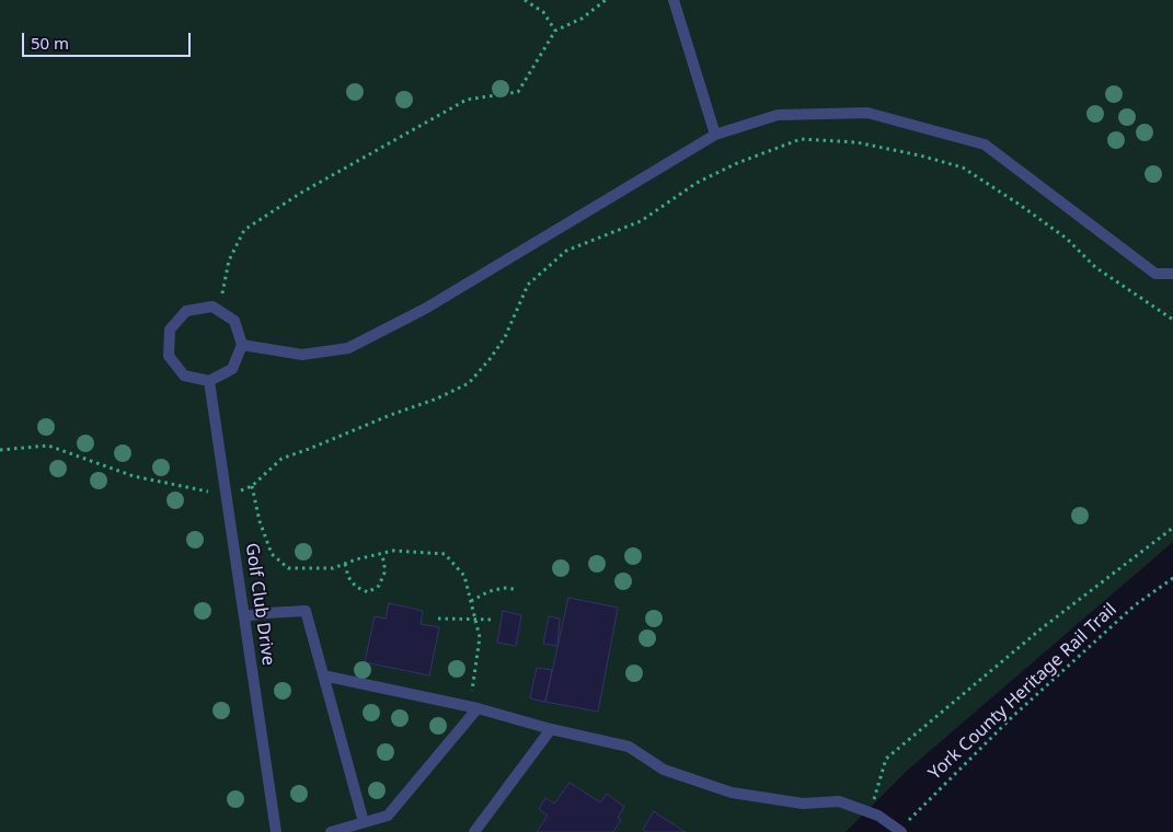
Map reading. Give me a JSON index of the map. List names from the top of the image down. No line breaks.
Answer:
{"streets":{"street":["Golf Club Drive"],"path":["York County Heritage Rail Trail"]},"scale_bar":"50 m"}
